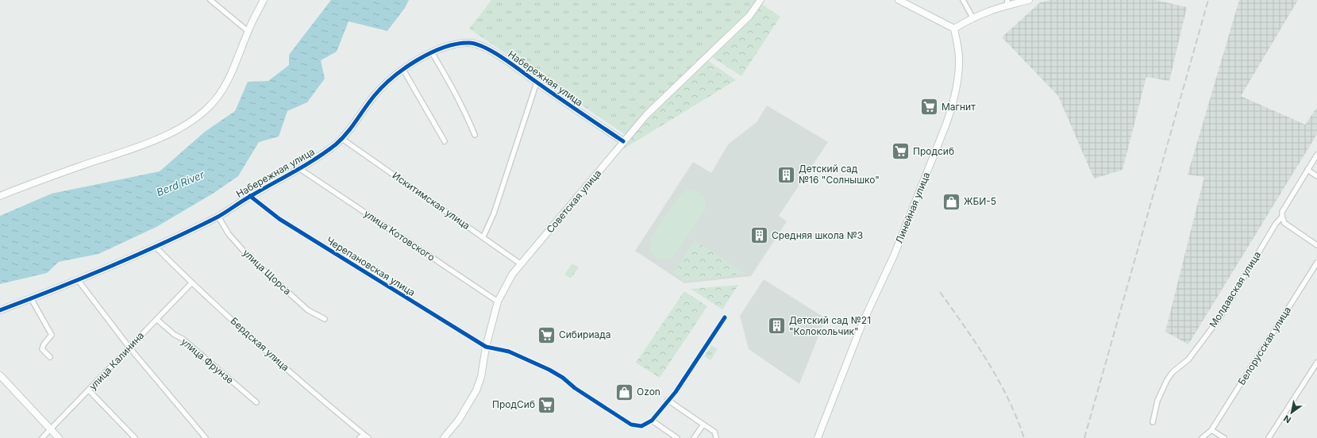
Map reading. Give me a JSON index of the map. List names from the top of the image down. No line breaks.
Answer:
{"streets":{"street":["Набережная улица","Искитимская улица","Советская улица","Линейная улица","улица Котовского","Черепановская улица","улица Щорса","Молдавская улица","Бердская улица","Белорусская улица","улица Калинина","улица Фрунзе"]},"crossings":[["Набережная улица","Искитимская улица"],["Набережная улица","Советская улица"],["Набережная улица","улица Котовского"],["Набережная улица","Черепановская улица"],["Набережная улица","улица Щорса"],["Набережная улица","Бердская улица"],["Искитимская улица","Советская улица"],["Советская улица","улица Котовского"],["Советская улица","Черепановская улица"],["Бердская улица","улица Калинина"],["улица Калинина","улица Фрунзе"]],"water":["Berd River"],"places":{"supermarket":["Магнит","Продсиб","Сибириада","ПродСиб"],"building":["Детский сад №16 \"Солнышко\"","Средняя школа №3","Детский сад №21 \"Колокольчик\""],"shop":["ЖБИ-5","Ozon"]},"north":"bottom left"}
